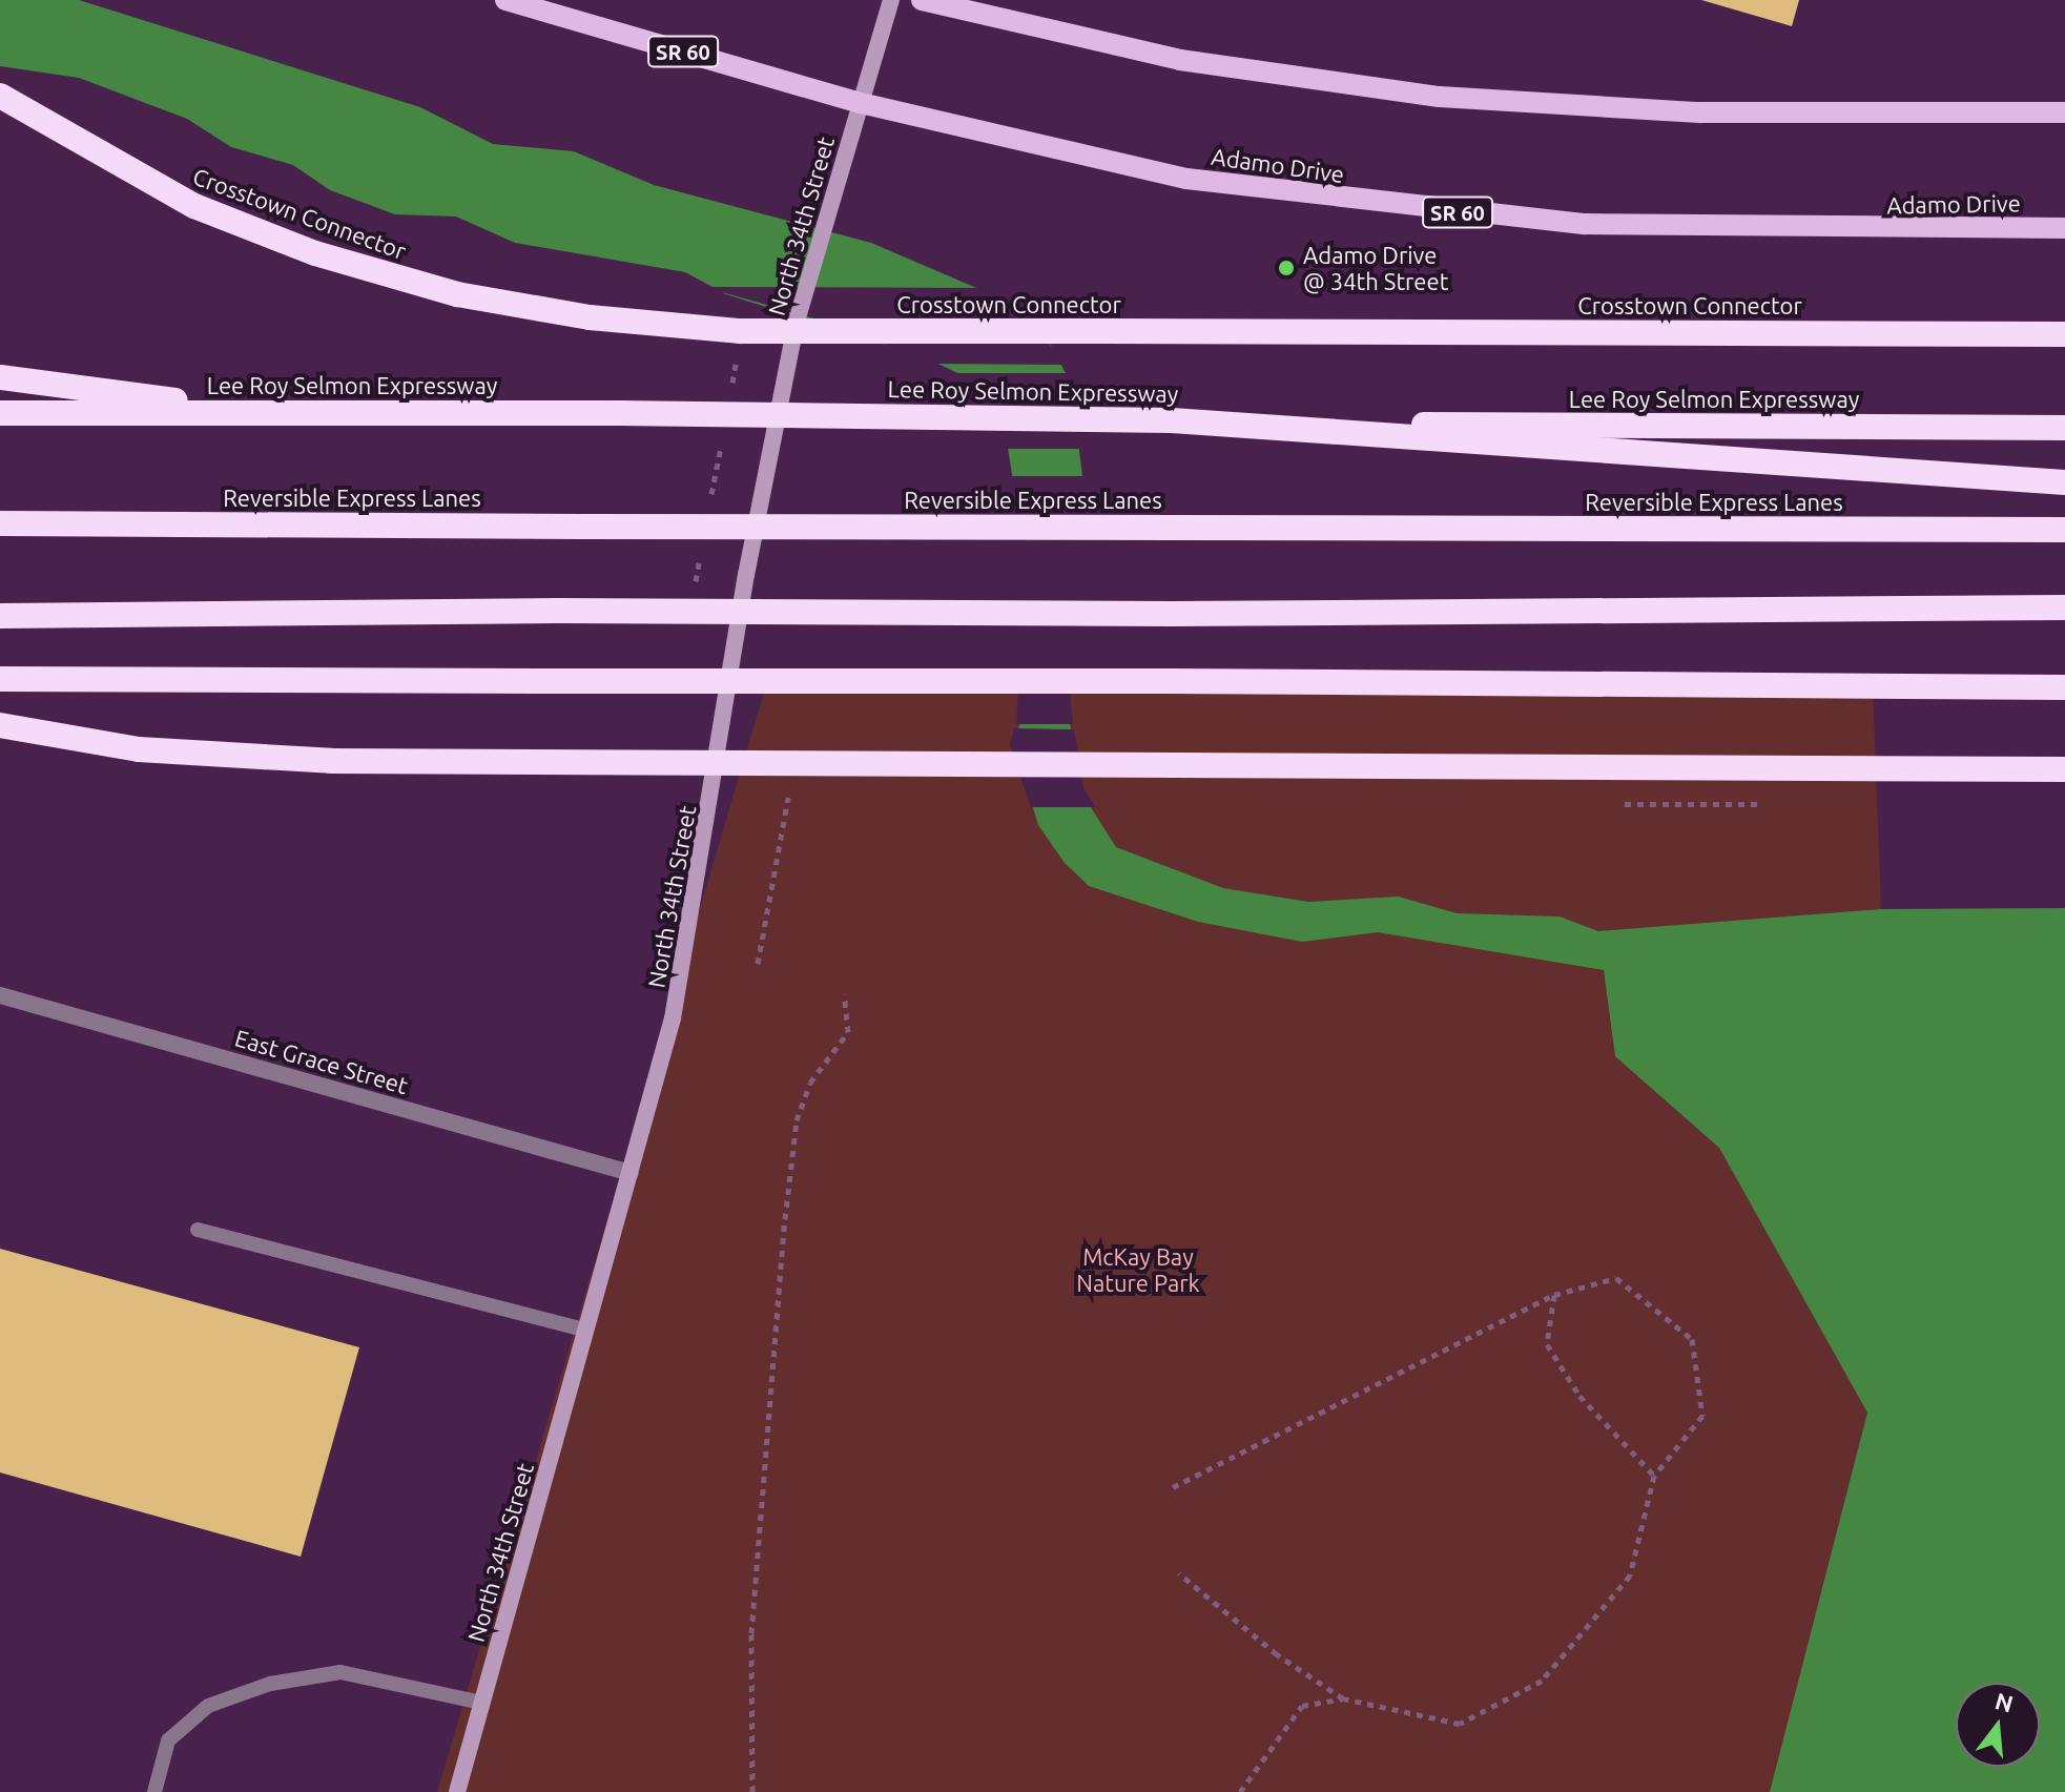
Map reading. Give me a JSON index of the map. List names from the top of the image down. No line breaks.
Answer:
{"streets":{"highway":["Crosstown Connector","Lee Roy Selmon Expressway","Reversible Express Lanes"],"main road":["SR 60","Adamo Drive"],"street":["North 34th Street","East Grace Street"]},"crossings":[["Adamo Drive","North 34th Street"],["North 34th Street","East Grace Street"]],"parks":["McKay Bay Nature Park"],"places":["Adamo Drive @ 34th Street"],"north":"top"}
